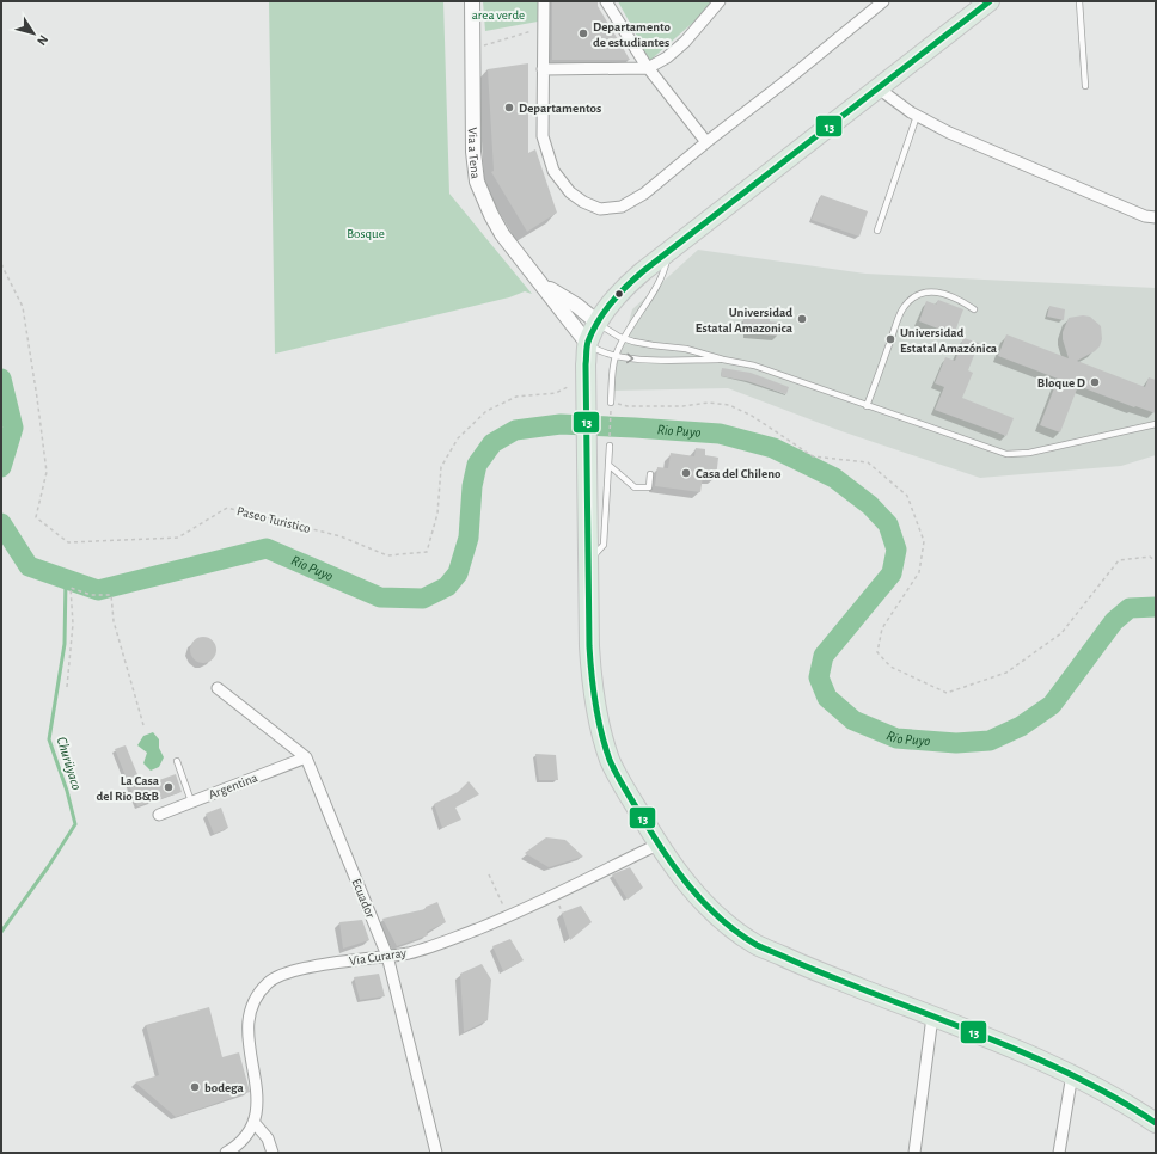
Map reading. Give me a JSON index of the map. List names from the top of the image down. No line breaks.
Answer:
{"streets":{"main road":["Via a Tena"],"street":["Argentina","Ecuador","Via Curaray"],"path":["Paseo Turistico"]},"crossings":[["Argentina","Ecuador"],["Ecuador","Via Curaray"]],"water":["Rio Puyo","Churüyaco"],"parks":["area verde","Bosque"],"places":["Departamento de estudiantes","Departamentos","Universidad Estatal Amazonica","Universidad Estatal Amazónica","Bloque D","Casa del Chileno","La Casa del Rio B&B","bodega"],"lines":["transit line 13"],"north":"bottom right"}
